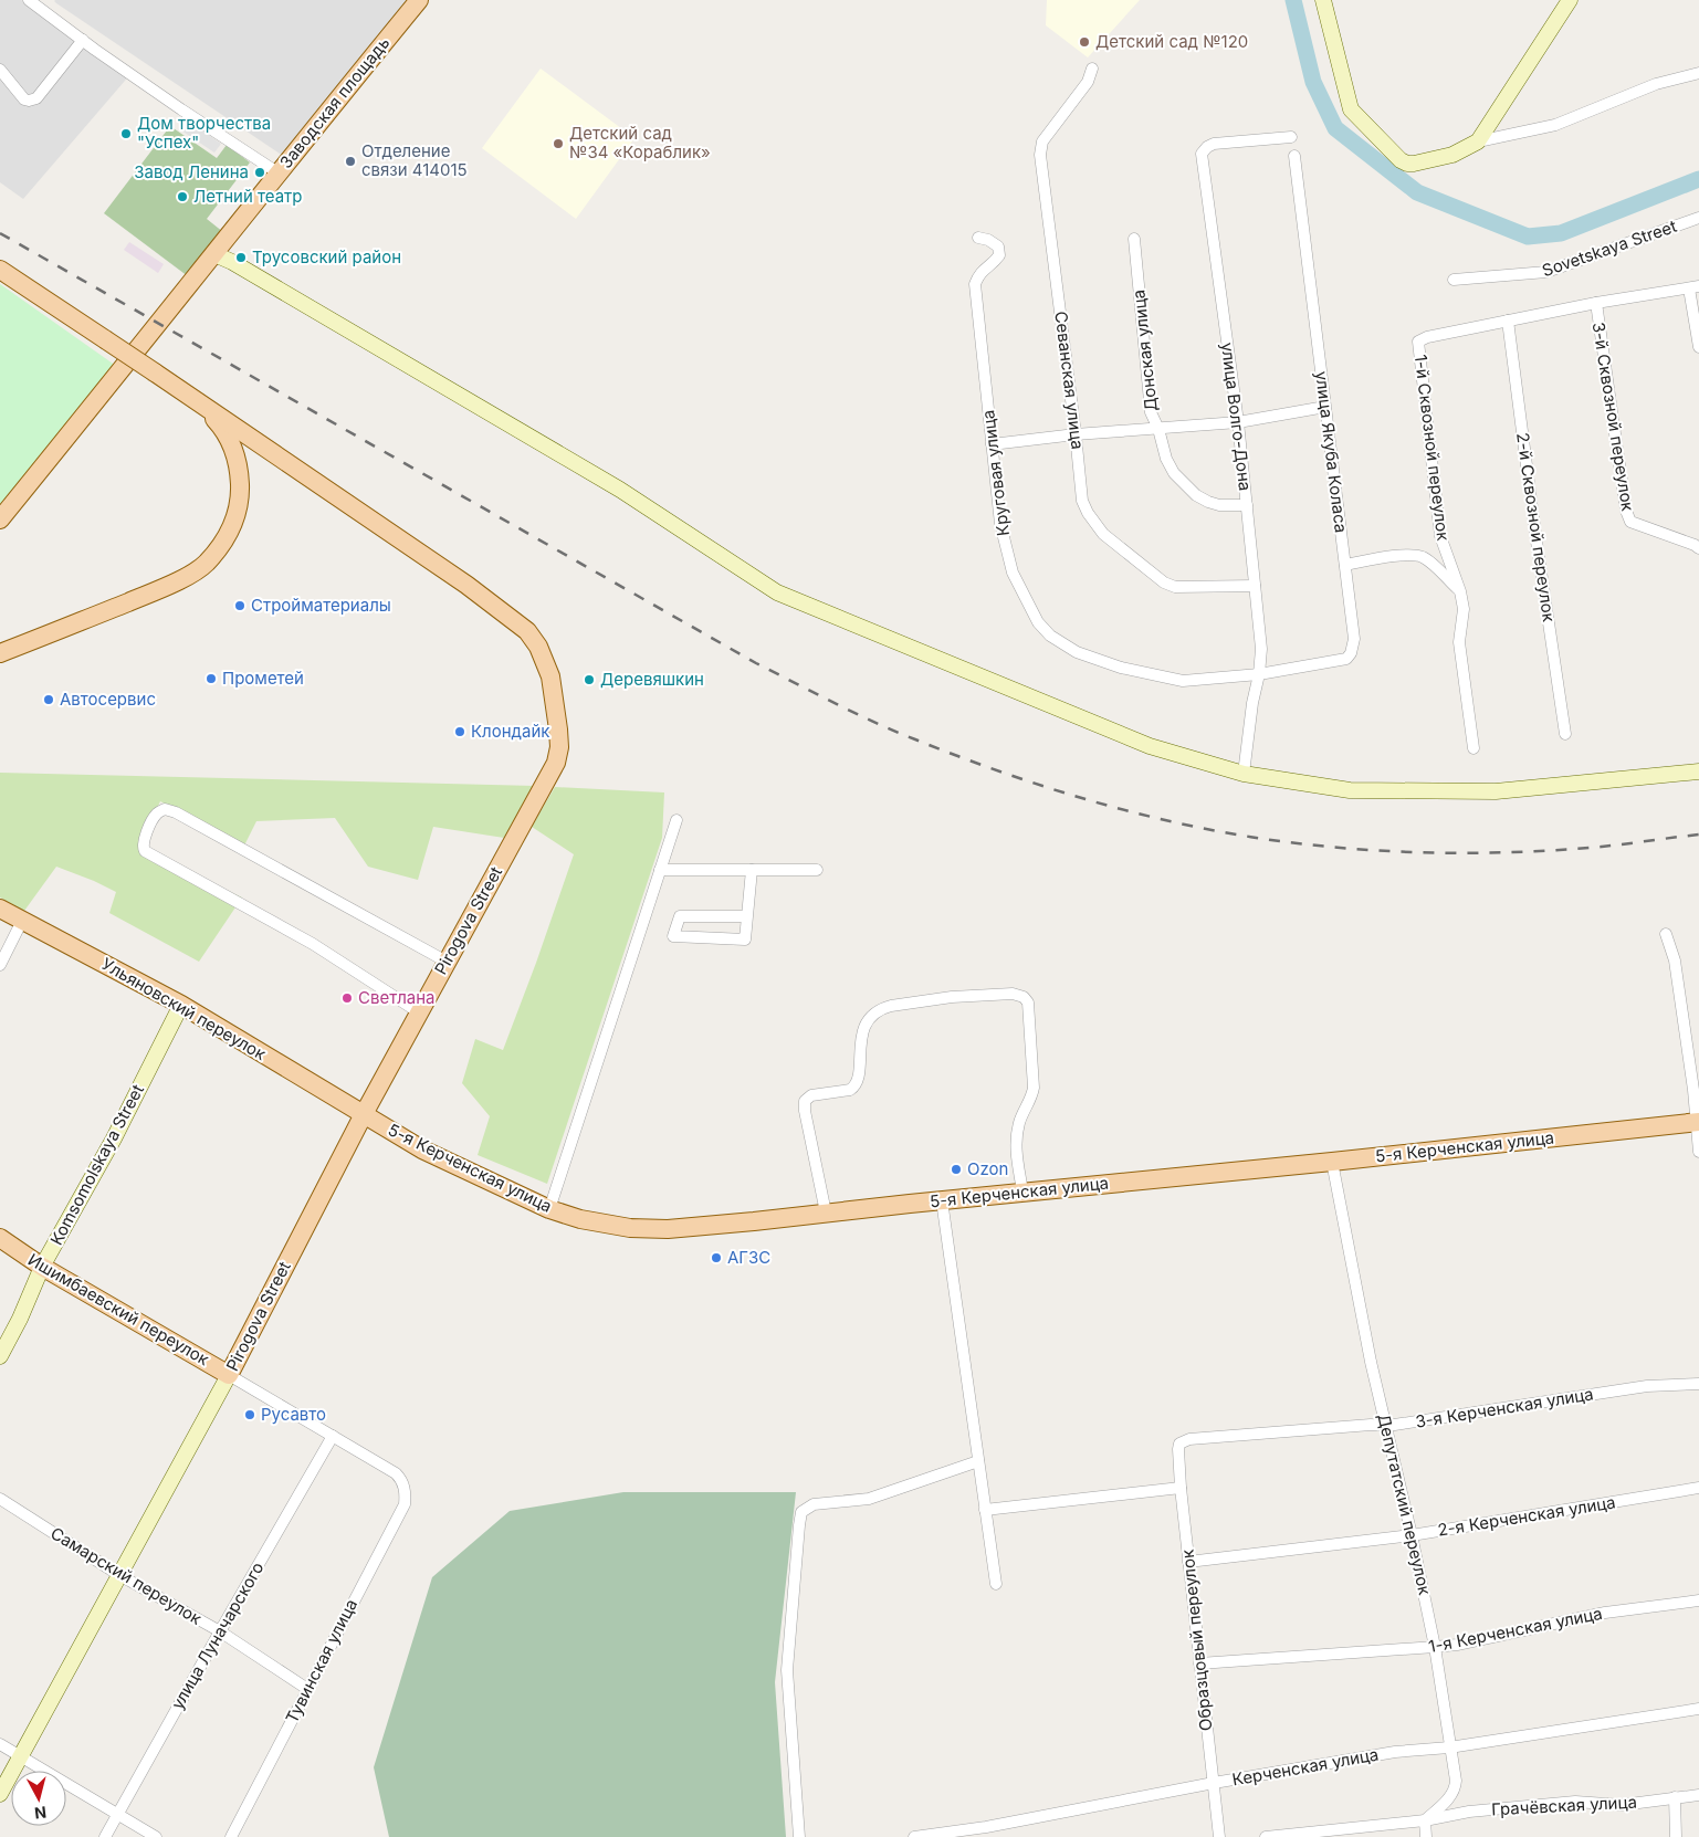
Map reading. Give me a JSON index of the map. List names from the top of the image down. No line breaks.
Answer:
{"streets":{"main road":["Заводская площадь","Pirogova Street","Ульяновский переулок","5-я Керченская улица","Ишимбаевский переулок"],"street":["Sovetskaya Street","Донская улица","Севанская улица","улица Волго-Дона","3-й Сквозной переулок","1-й Сквозной переулок","улица Якуба Коласа","Круговая улица","2-й Сквозной переулок","Komsomolskaya Street","3-я Керченская улица","Депутатский переулок","2-я Керченская улица","Самарский переулок","1-я Керченская улица","улица Луначарского","Образцовый переулок","Тувинская улица","Керченская улица","Грачёвская улица"]},"crossings":[["Донская улица","улица Волго-Дона"],["Севанская улица","улица Волго-Дона"],["улица Волго-Дона","улица Якуба Коласа"],["улица Волго-Дона","Круговая улица"],["1-й Сквозной переулок","2-й Сквозной переулок"],["улица Якуба Коласа","Круговая улица"],["Pirogova Street","Ульяновский переулок"],["Pirogova Street","5-я Керченская улица"],["Pirogova Street","Ишимбаевский переулок"],["Pirogova Street","Самарский переулок"],["Ульяновский переулок","5-я Керченская улица"],["Ульяновский переулок","Komsomolskaya Street"],["5-я Керченская улица","Депутатский переулок"],["Komsomolskaya Street","Ишимбаевский переулок"],["Ишимбаевский переулок","улица Луначарского"],["Ишимбаевский переулок","Тувинская улица"],["3-я Керченская улица","Депутатский переулок"],["3-я Керченская улица","Образцовый переулок"],["Депутатский переулок","2-я Керченская улица"],["Депутатский переулок","1-я Керченская улица"],["Депутатский переулок","Керченская улица"],["Депутатский переулок","Грачёвская улица"],["2-я Керченская улица","Образцовый переулок"],["Самарский переулок","улица Луначарского"],["Самарский переулок","Тувинская улица"],["1-я Керченская улица","Образцовый переулок"],["Образцовый переулок","Керченская улица"]],"places":["Детский сад №120","Дом творчества \"Успех\"","Детский сад №34 «Кораблик»","Отделение связи 414015","Завод Ленина","Летний театр","Трусовский район","Стройматериалы","Прометей","Деревяшкин","Автосервис","Клондайк","Светлана","Ozon","АГЗС","Русавто"],"north":"bottom"}
